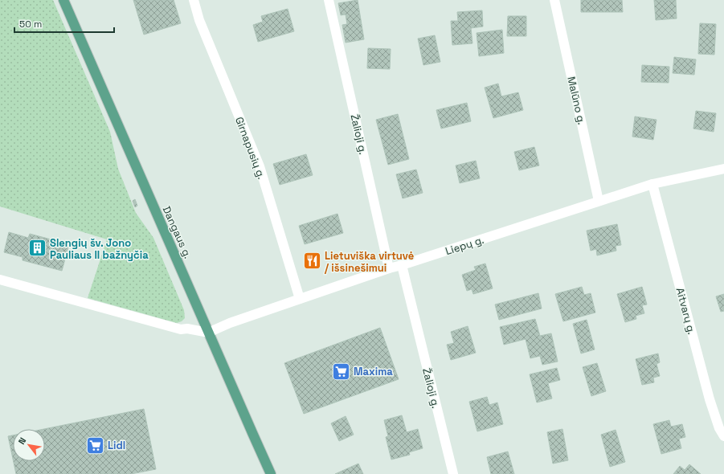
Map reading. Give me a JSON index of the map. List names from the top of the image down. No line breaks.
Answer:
{"streets":{"main road":["Dangaus g."],"street":["Malūno g.","Žalioji g.","Girnapusių g.","Liepų g.","Aitvarų g."]},"crossings":[["Malūno g.","Liepų g."],["Žalioji g.","Liepų g."],["Girnapusių g.","Liepų g."],["Dangaus g.","Liepų g."],["Liepų g.","Aitvarų g."]],"places":{"building":["Slengių šv. Jono Pauliaus II bažnyčia"],"restaurant":["Lietuviška virtuvė / išsinešimui"],"supermarket":["Maxima","Lidl"]},"scale_bar":"50 m","north":"top left"}
